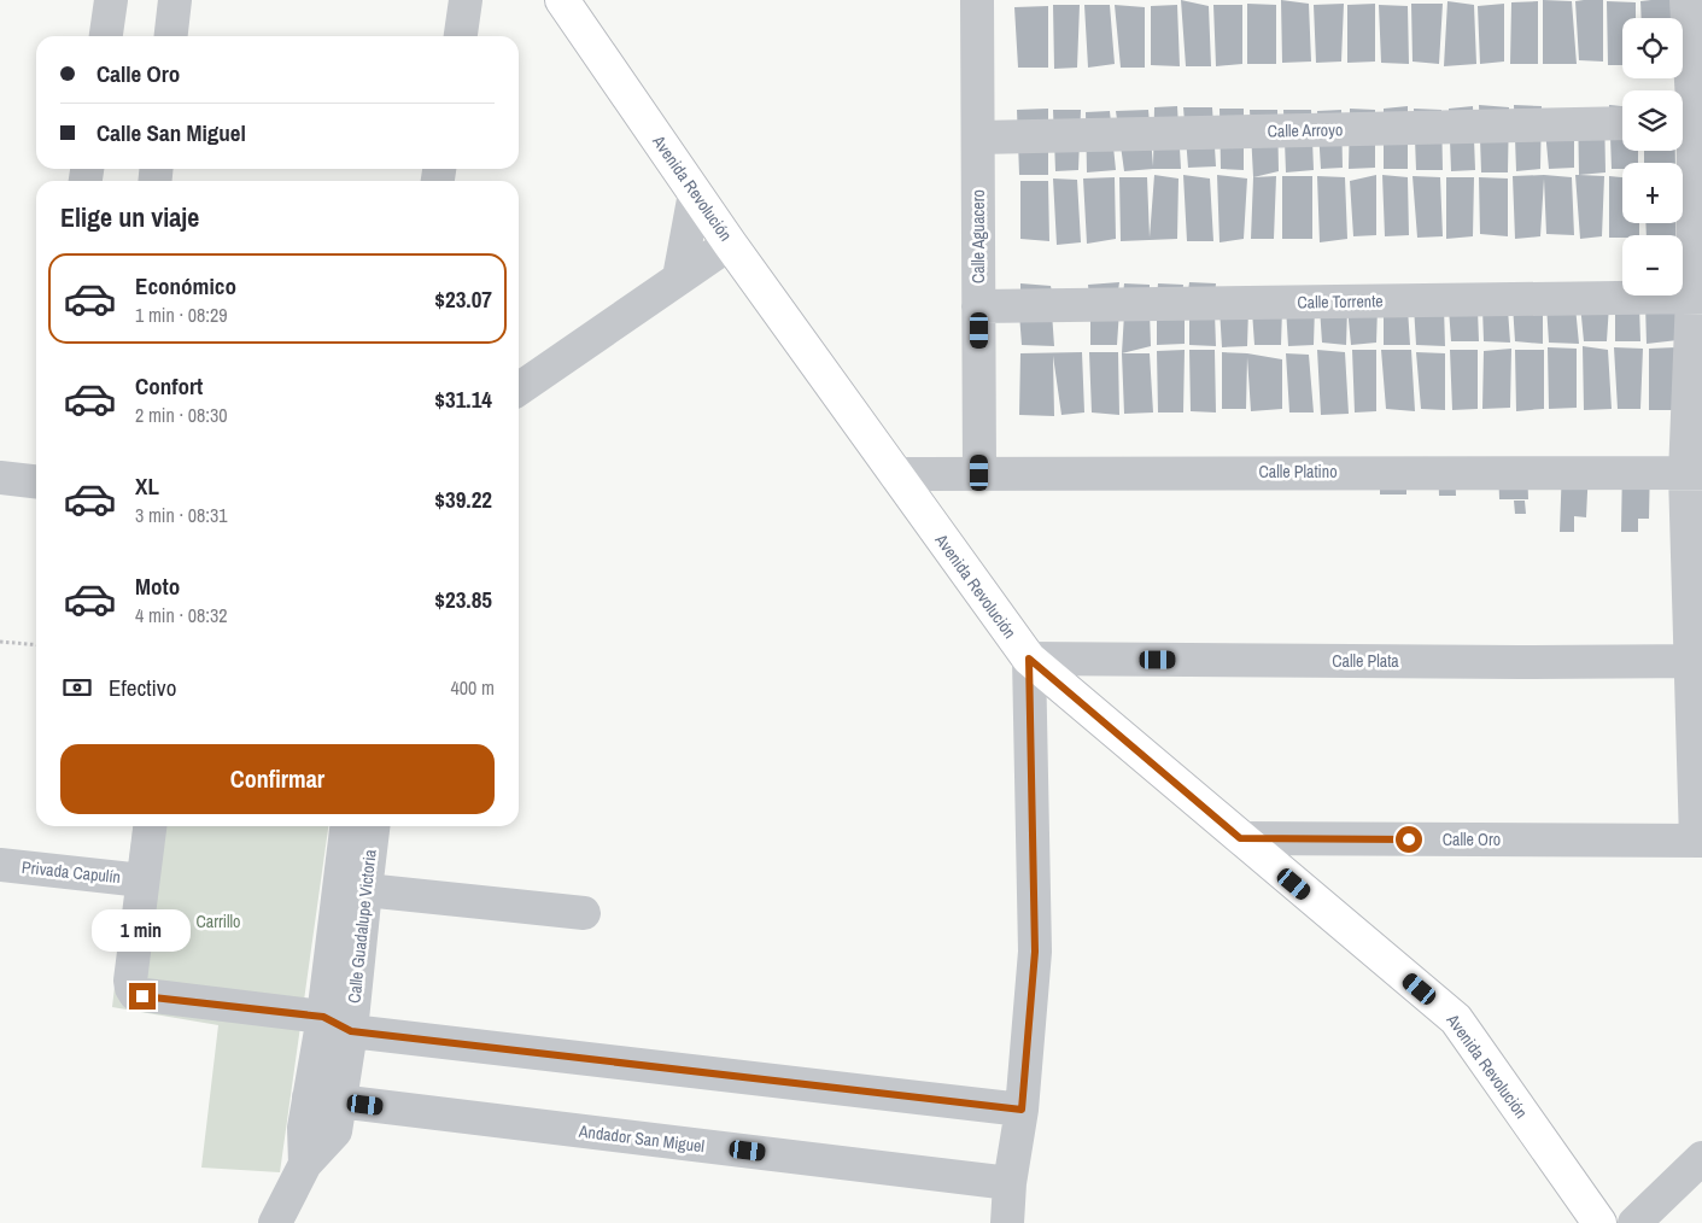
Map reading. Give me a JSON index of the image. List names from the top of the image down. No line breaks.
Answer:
{"streets":{"main road":["Avenida Revolución"],"street":["Calle Arroyo","Calle Aguacero","Calle Torrente","Calle Platino","Calle Plata","Calle Oro","Privada Capulín","Calle Guadalupe Victoria","Andador San Miguel"]},"crossings":[["Calle Arroyo","Calle Aguacero"],["Avenida Revolución","Calle Platino"],["Avenida Revolución","Calle Plata"],["Avenida Revolución","Calle Oro"],["Calle Aguacero","Calle Torrente"],["Calle Aguacero","Calle Platino"],["Calle Guadalupe Victoria","Andador San Miguel"]],"parks":["Carrillo"],"page":{"map_buttons":["+","−"],"banner":["Calle Oro","Calle San Miguel"],"heading":"Elige un viaje","list":[{"name":"Económico","note":"1 min · 08:29","value":"$23.07"},{"name":"Confort","note":"2 min · 08:30","value":"$31.14"},{"name":"XL","note":"3 min · 08:31","value":"$39.22"},{"name":"Moto","note":"4 min · 08:32","value":"$23.85"}],"pay":["Efectivo","400 m"],"buttons":"Confirmar","bubble":"1 min"}}
